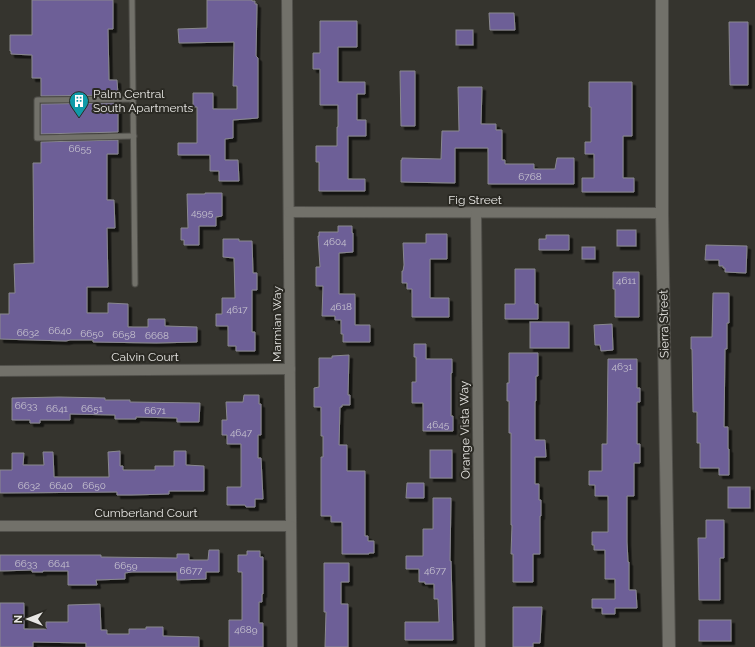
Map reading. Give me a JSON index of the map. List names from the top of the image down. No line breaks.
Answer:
{"streets":{"street":["Fig Street","Marmian Way","Sierra Street","Calvin Court","Orange Vista Way","Cumberland Court"]},"crossings":[["Fig Street","Marmian Way"],["Fig Street","Sierra Street"],["Fig Street","Orange Vista Way"],["Marmian Way","Calvin Court"],["Marmian Way","Cumberland Court"]],"places":{"building":["Palm Central South Apartments"]},"house_numbers":["6655","6768","4595","4604","4611","4618","4617","6640","6632","6650","6658","6668","4631","6633","6641","6651","6671","4645","4647","6632","6640","6650","6633","6641","6659","6677","4677","4689"],"north":"left"}
